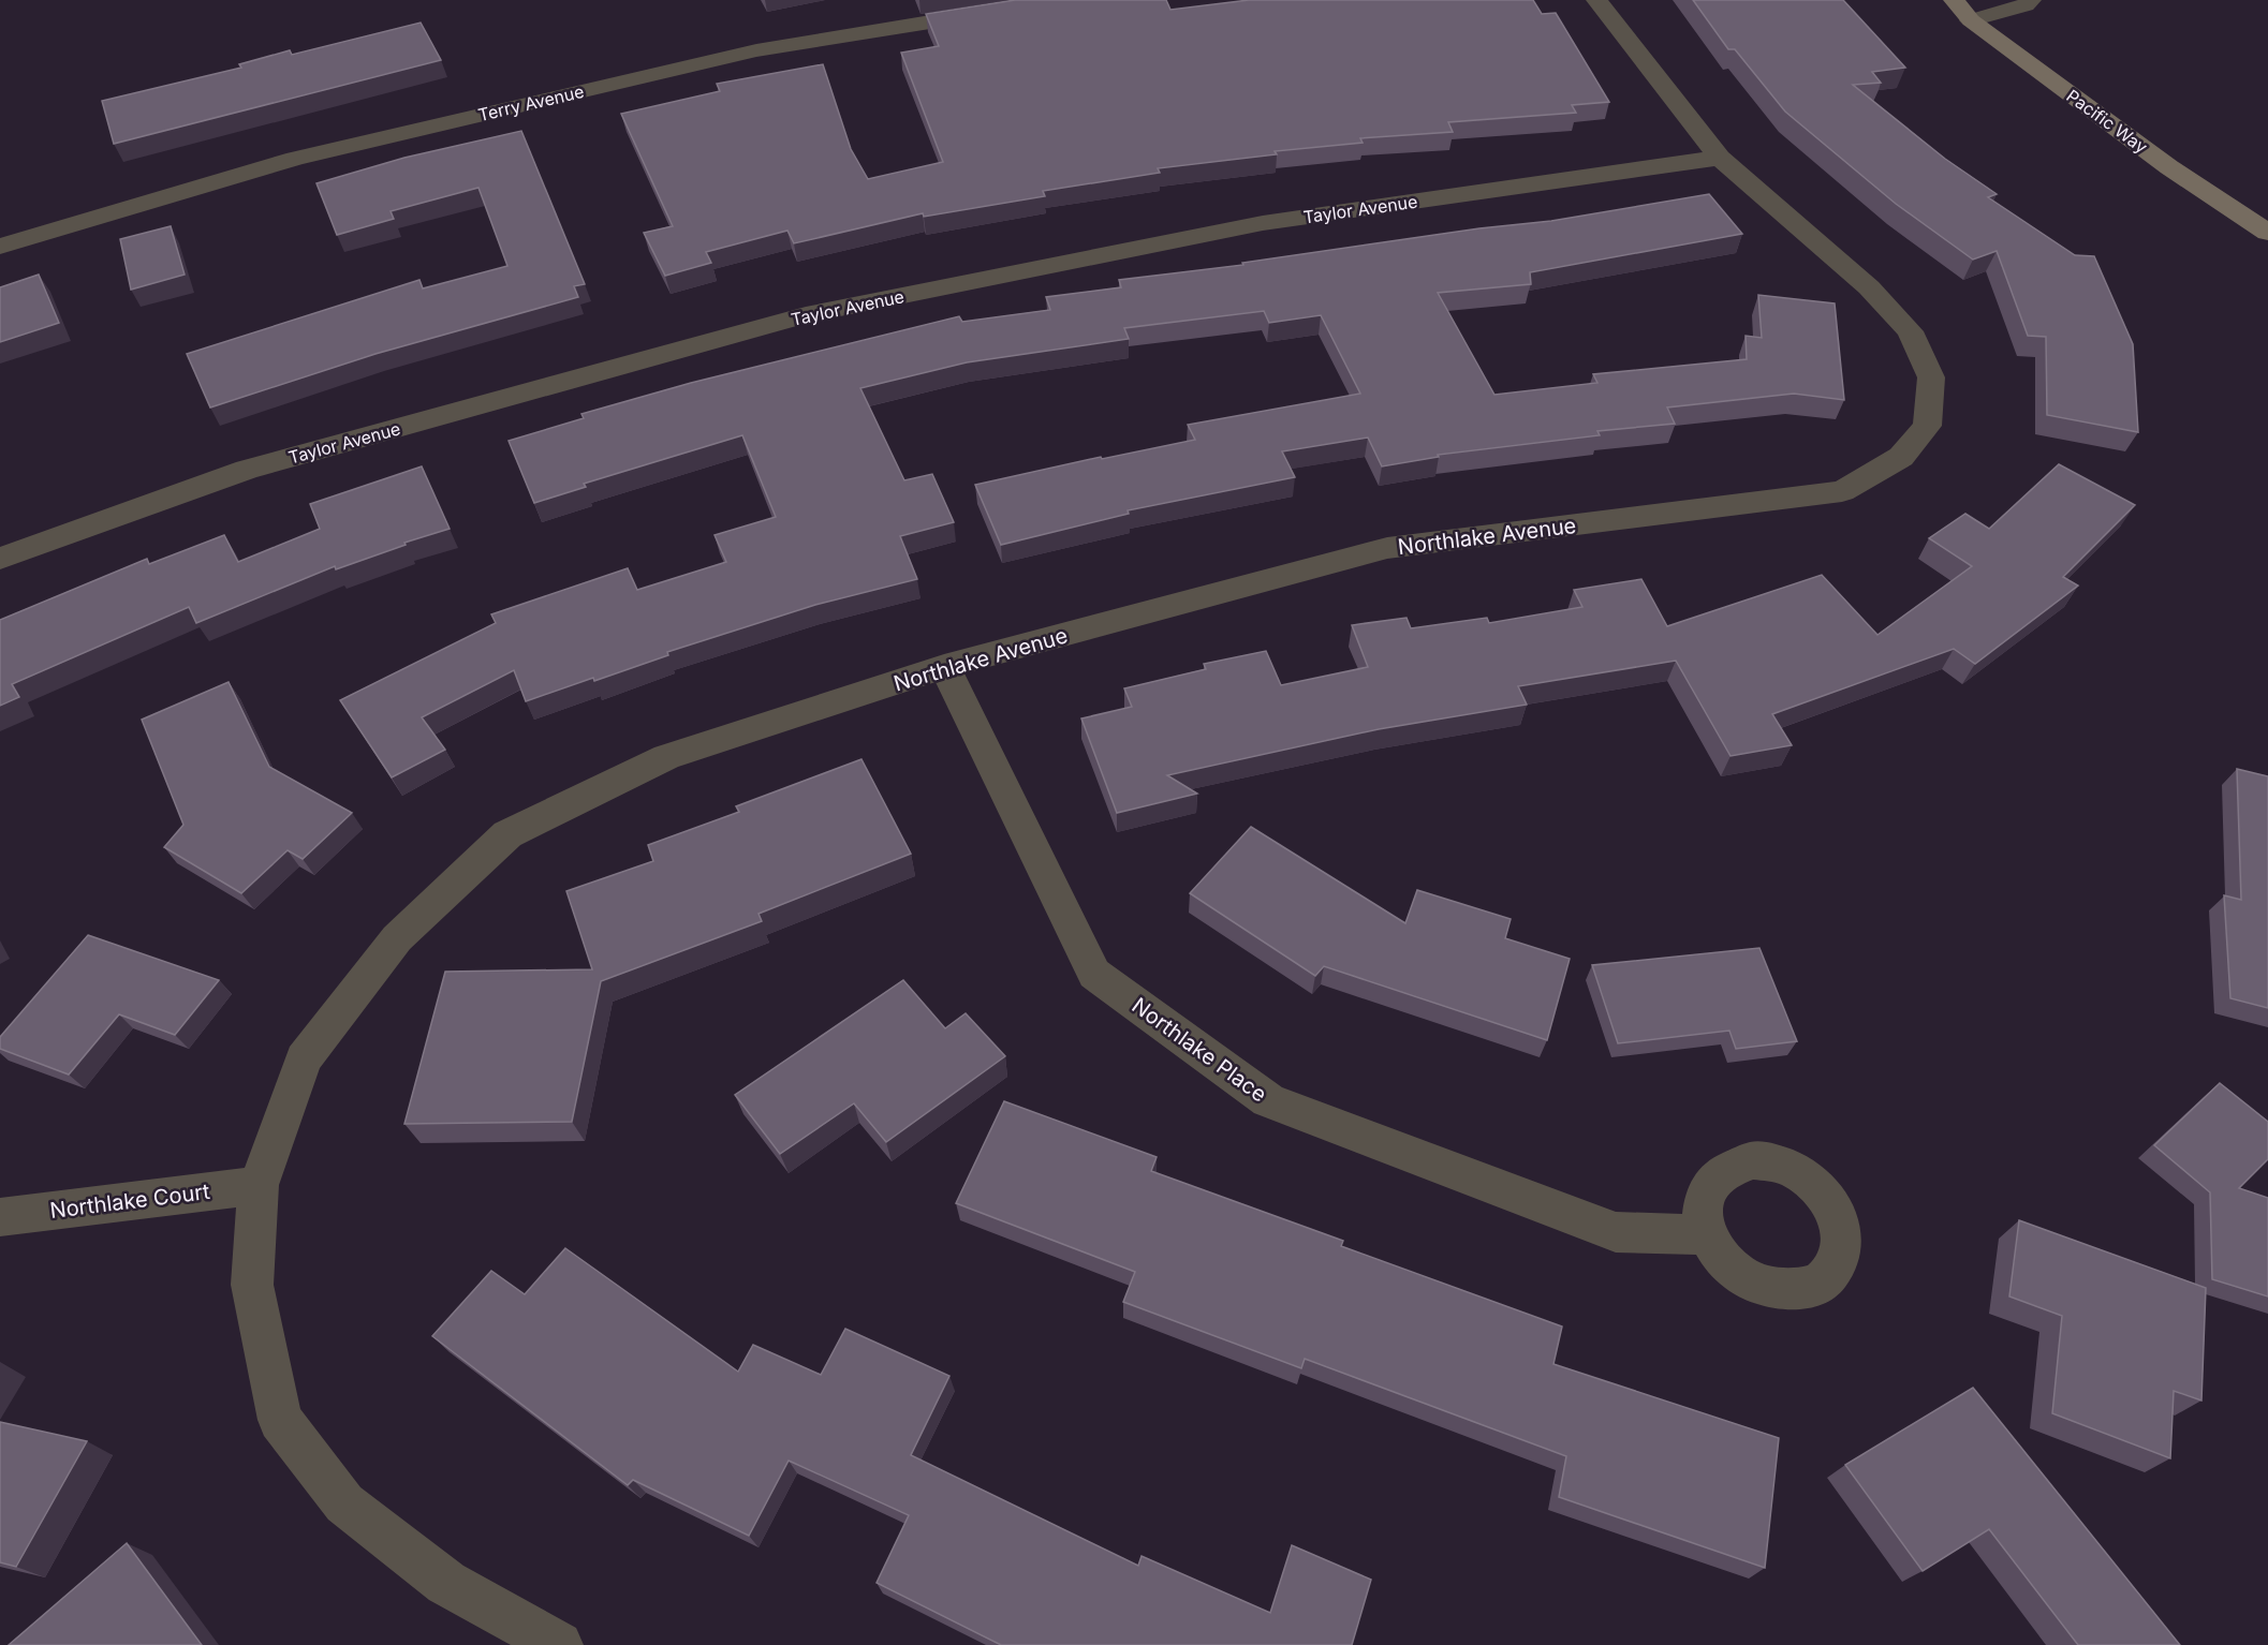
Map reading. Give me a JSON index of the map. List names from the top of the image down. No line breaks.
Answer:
{"streets":{"main road":["Pacific Way"],"street":["Terry Avenue","Taylor Avenue","Northlake Avenue","Northlake Place","Northlake Court"]},"crossings":[["Taylor Avenue","Northlake Avenue"],["Northlake Avenue","Northlake Place"],["Northlake Avenue","Northlake Court"]]}
